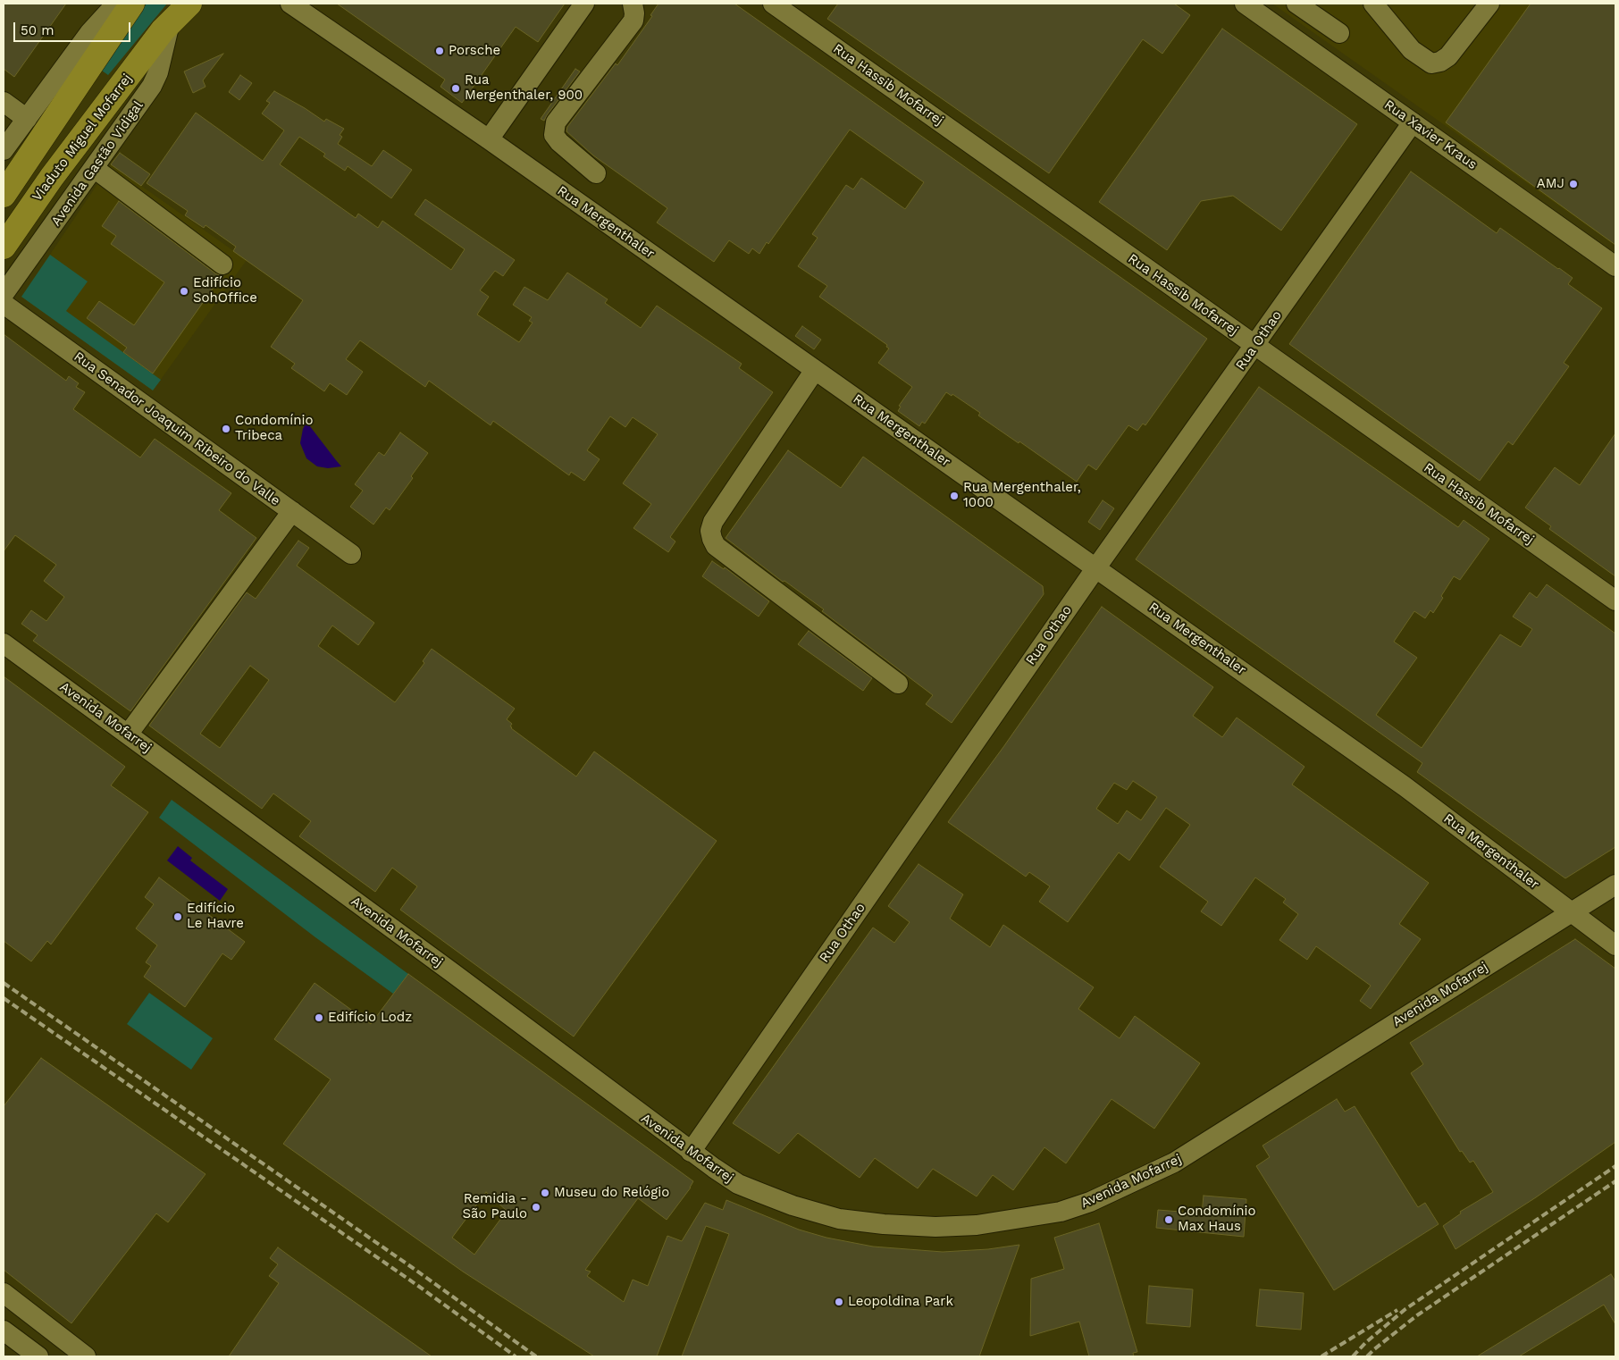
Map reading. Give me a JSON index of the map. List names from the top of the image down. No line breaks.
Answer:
{"streets":{"highway":["Viaduto Miguel Mofarrej"],"street":["Rua Hassib Mofarrej","Rua Xavier Kraus","Avenida Gastão Vidigal","Rua Mergenthaler","Rua Othao","Rua Senador Joaquim Ribeiro do Valle","Avenida Mofarrej"]},"crossings":[["Rua Hassib Mofarrej","Rua Othao"],["Rua Xavier Kraus","Rua Othao"],["Viaduto Miguel Mofarrej","Avenida Gastão Vidigal"],["Rua Mergenthaler","Rua Othao"],["Rua Mergenthaler","Avenida Mofarrej"],["Rua Othao","Avenida Mofarrej"]],"places":["Porsche","Rua Mergenthaler, 900","AMJ","Edifício SohOffice","Condomínio Tribeca","Rua Mergenthaler, 1000","Edifício Le Havre","Edifício Lodz","Museu do Relógio","Remidia - São Paulo","Condomínio Max Haus","Leopoldina Park"],"scale_bar":"50 m"}
